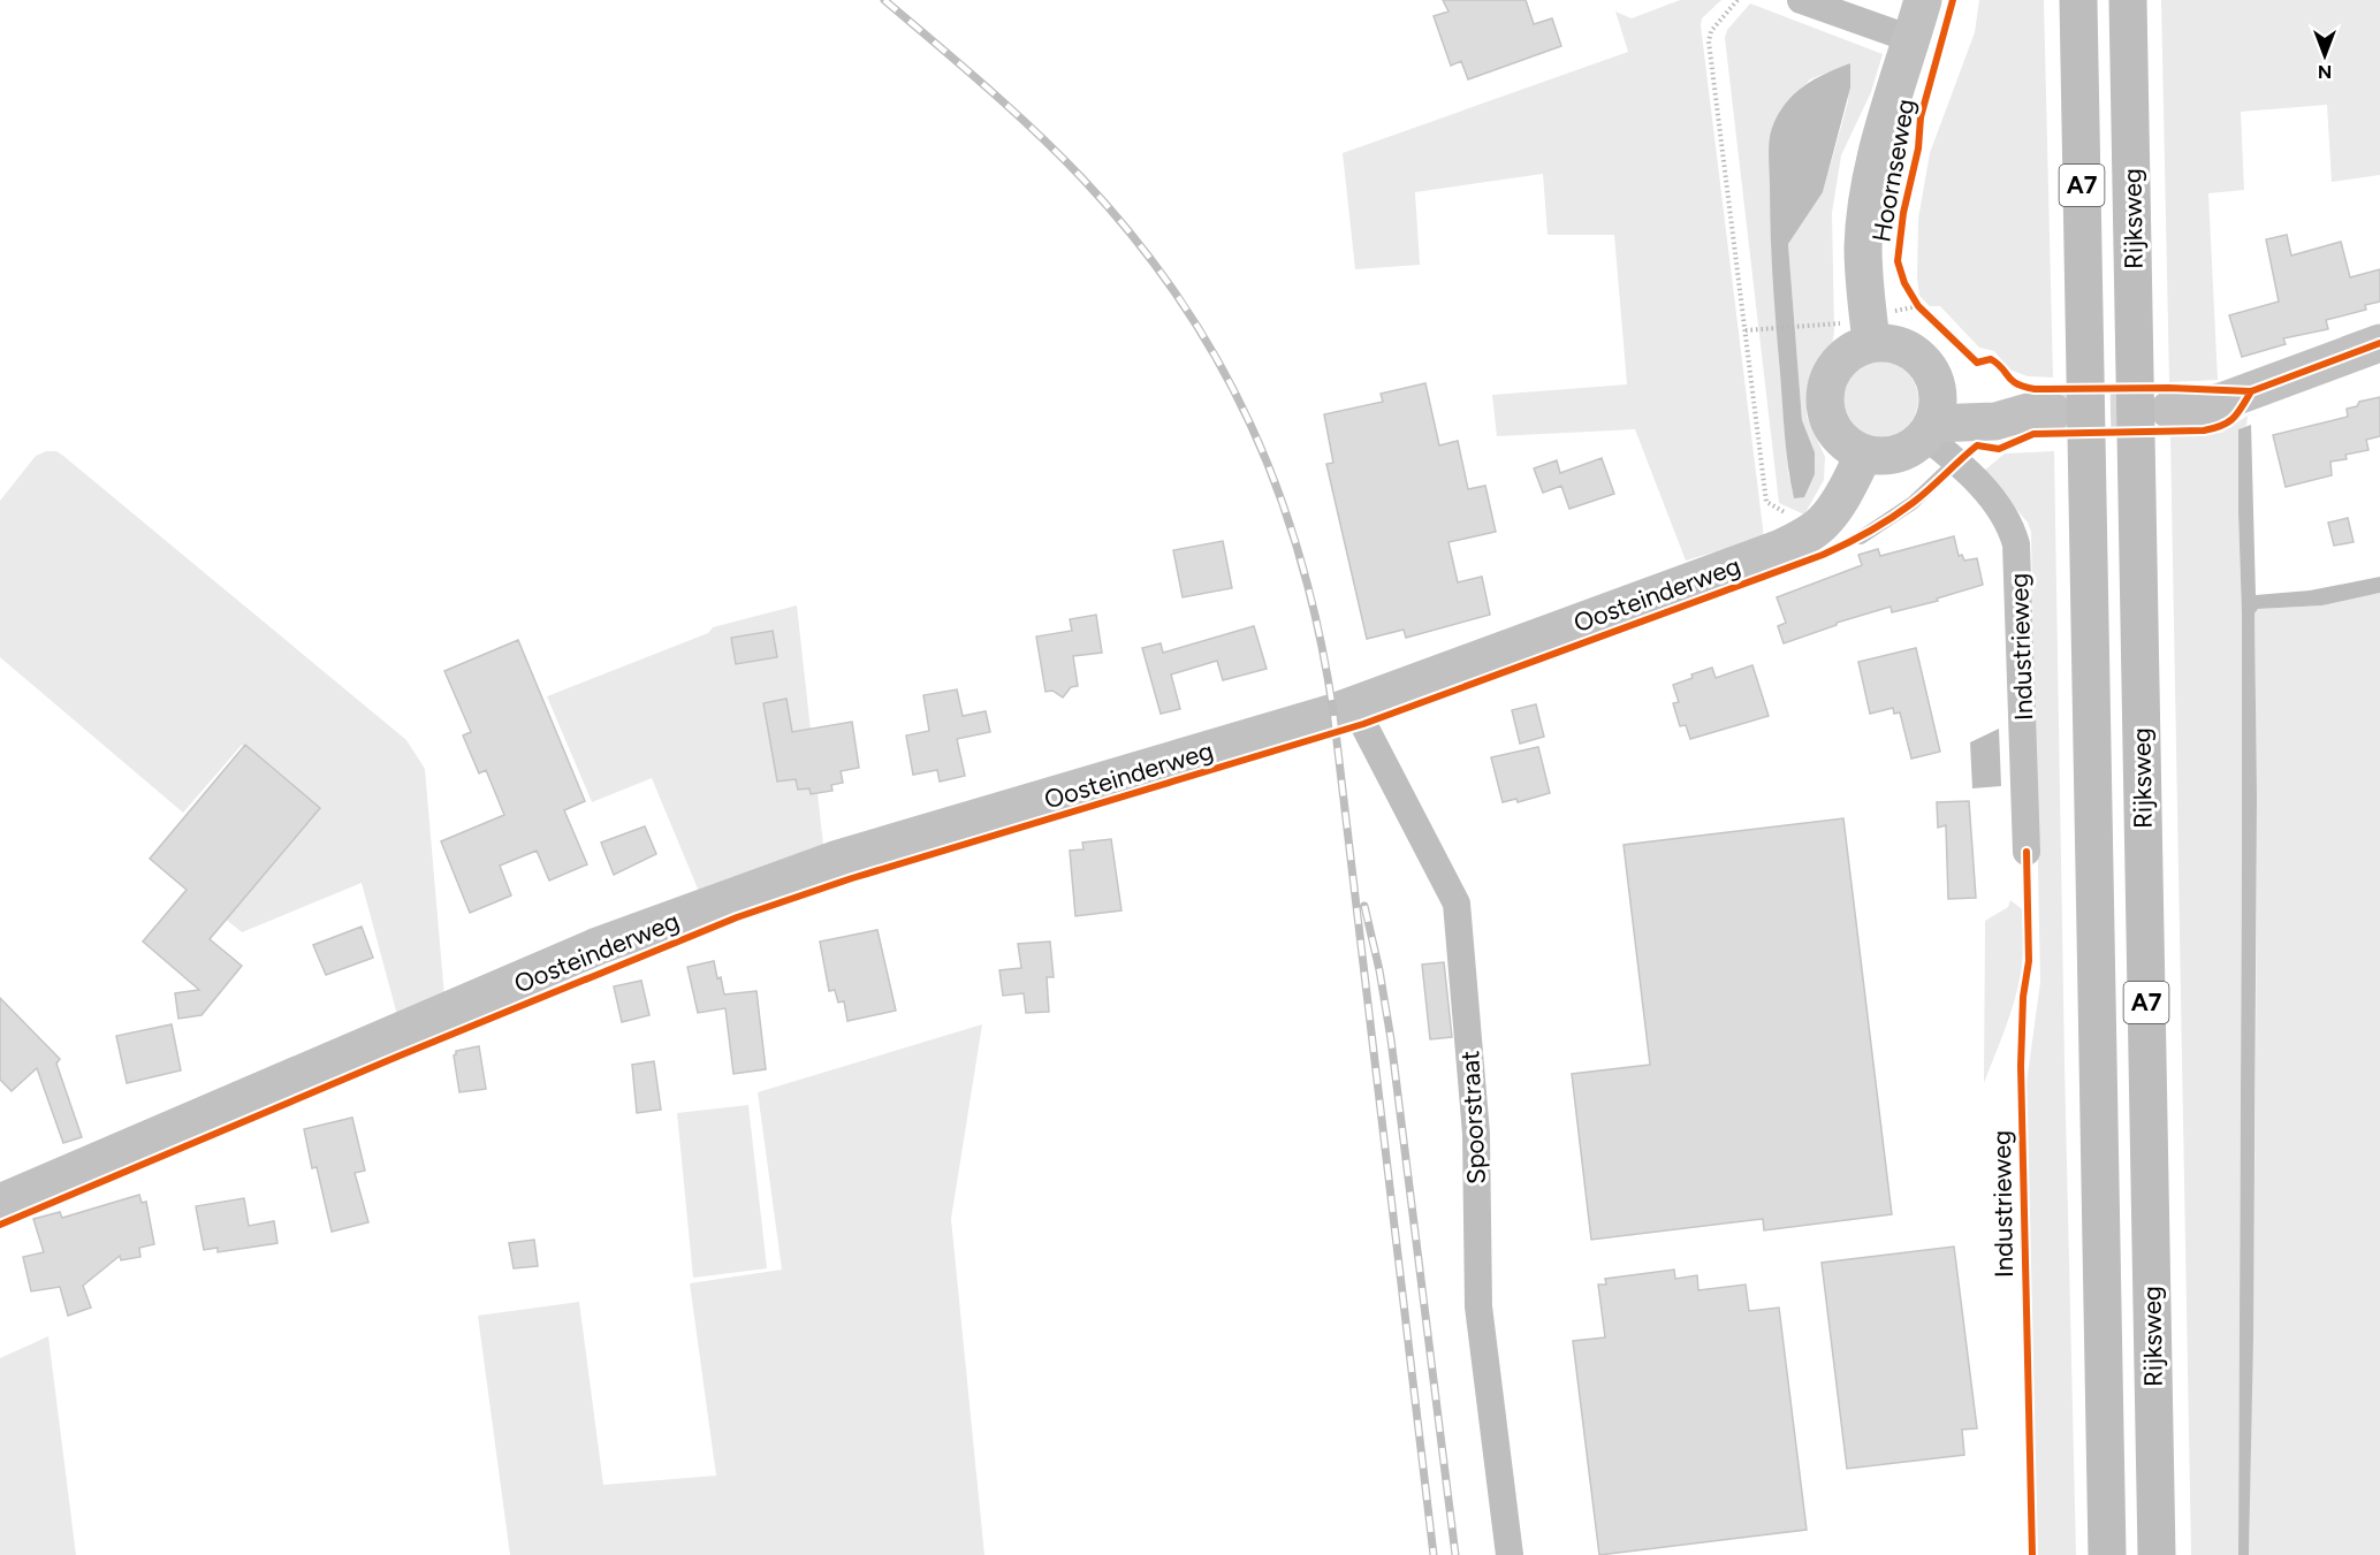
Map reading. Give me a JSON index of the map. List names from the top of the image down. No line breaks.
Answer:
{"streets":{"highway":["A7","Rijksweg"],"street":["Hoornseweg","Oosteinderweg","Industrieweg","Spoorstraat"]},"crossings":[["Hoornseweg","Oosteinderweg"],["Hoornseweg","Industrieweg"],["Oosteinderweg","Industrieweg"],["Oosteinderweg","Spoorstraat"]],"north":"bottom"}
